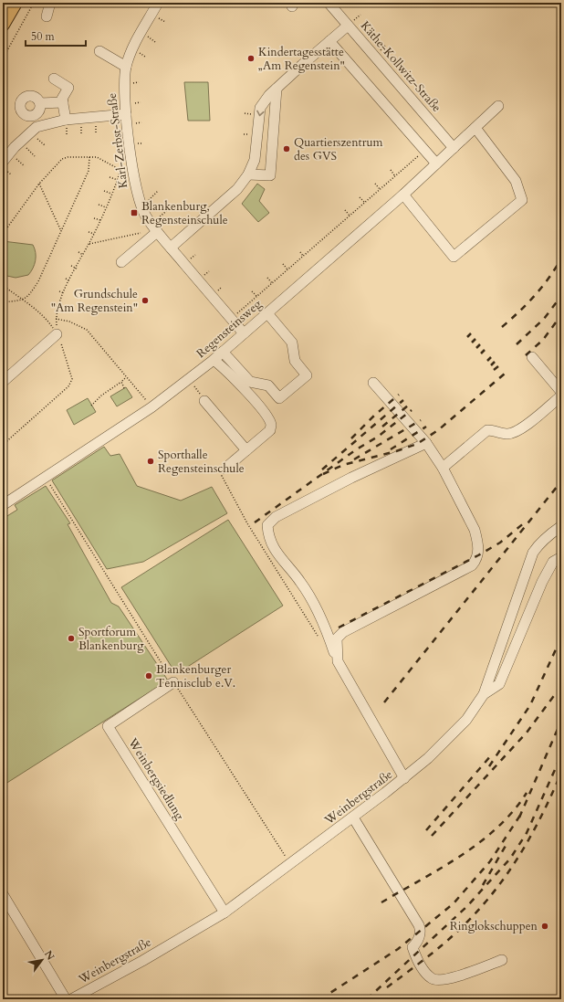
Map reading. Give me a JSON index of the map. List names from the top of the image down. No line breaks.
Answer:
{"streets":{"street":["Käthe-Kollwitz-Straße","Karl-Zerbst-Straße","Regensteinsweg","Weinbergsiedlung","Weinbergstraße"]},"crossings":[["Käthe-Kollwitz-Straße","Regensteinsweg"],["Karl-Zerbst-Straße","Regensteinsweg"],["Weinbergsiedlung","Weinbergstraße"]],"places":{"other":["Kindertagesstätte „Am Regenstein\"","Quartierszentrum des GVS","Grundschule \"Am Regenstein\"","Sporthalle Regensteinschule","Sportforum Blankenburg","Blankenburger Tennisclub e.V.","Ringlokschuppen"],"transit":["Blankenburg, Regensteinschule"]},"scale_bar":"50 m","north":"top right"}
